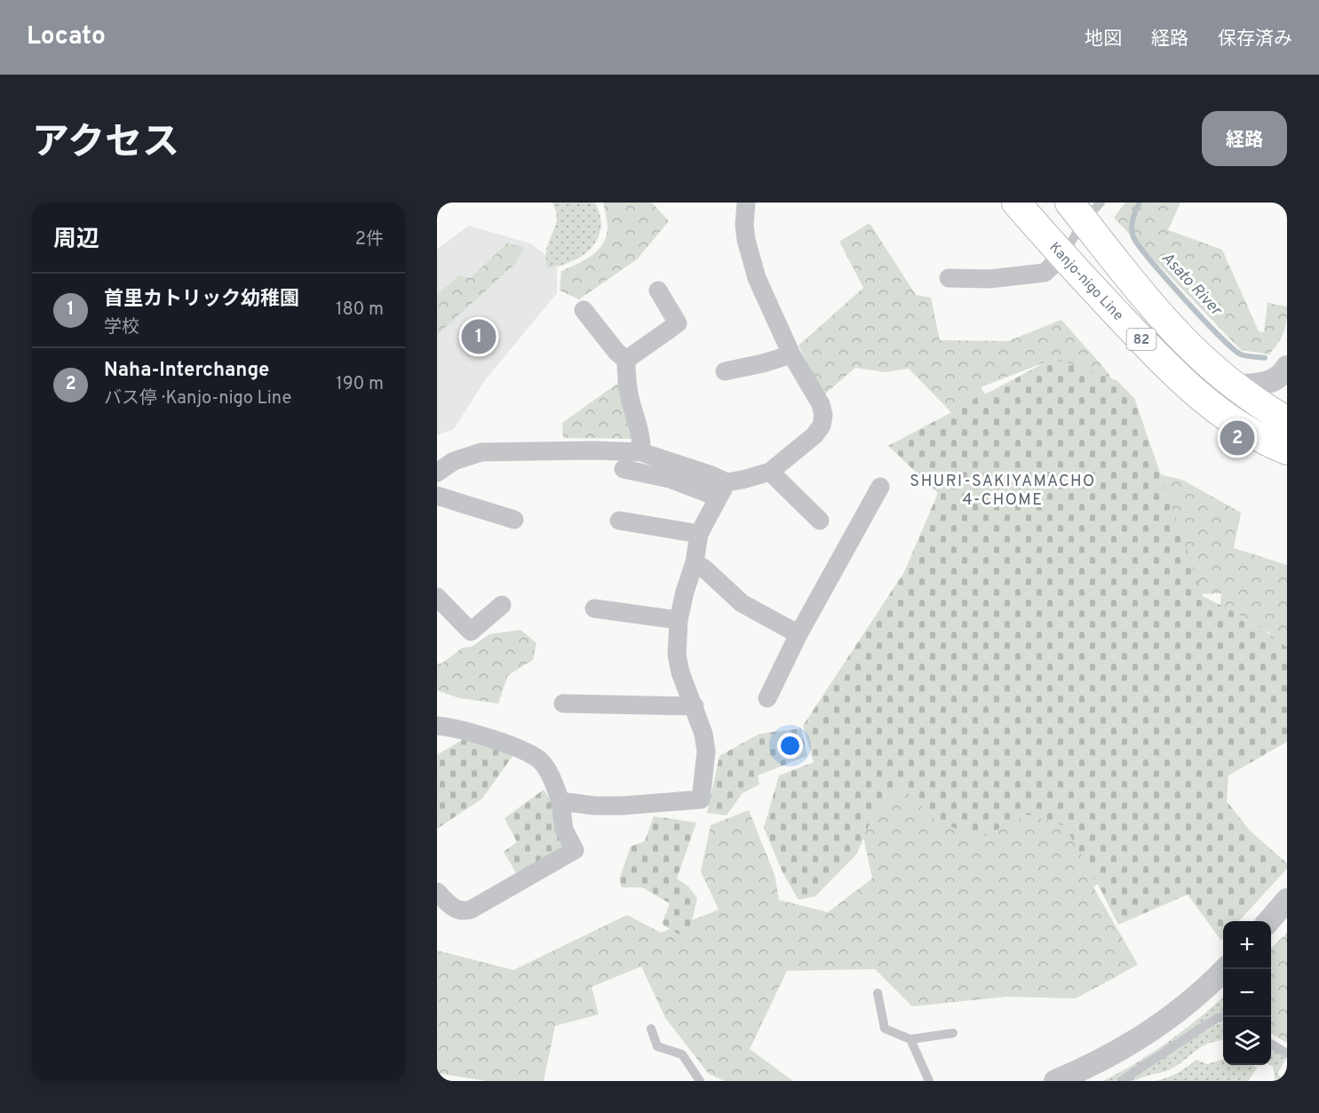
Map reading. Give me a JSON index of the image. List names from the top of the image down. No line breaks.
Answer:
{"streets":{"main road":["Kanjo-nigo Line","82"]},"districts":["SHURI-SAKIYAMACHO 4-CHOME"],"water":["Asato River"],"page":{"header":"Locato","nav":["地図","経路","保存済み"],"title":"アクセス","buttons":"経路","heading":["周辺","2件"],"list":[{"mark":"1","name":"首里カトリック幼稚園","note":"学校","value":"180 m"},{"mark":"2","name":"Naha-Interchange","note":"バス停 · Kanjo-nigo Line","value":"190 m"}],"pins":["1","2"],"map_buttons":["+","−"]}}
